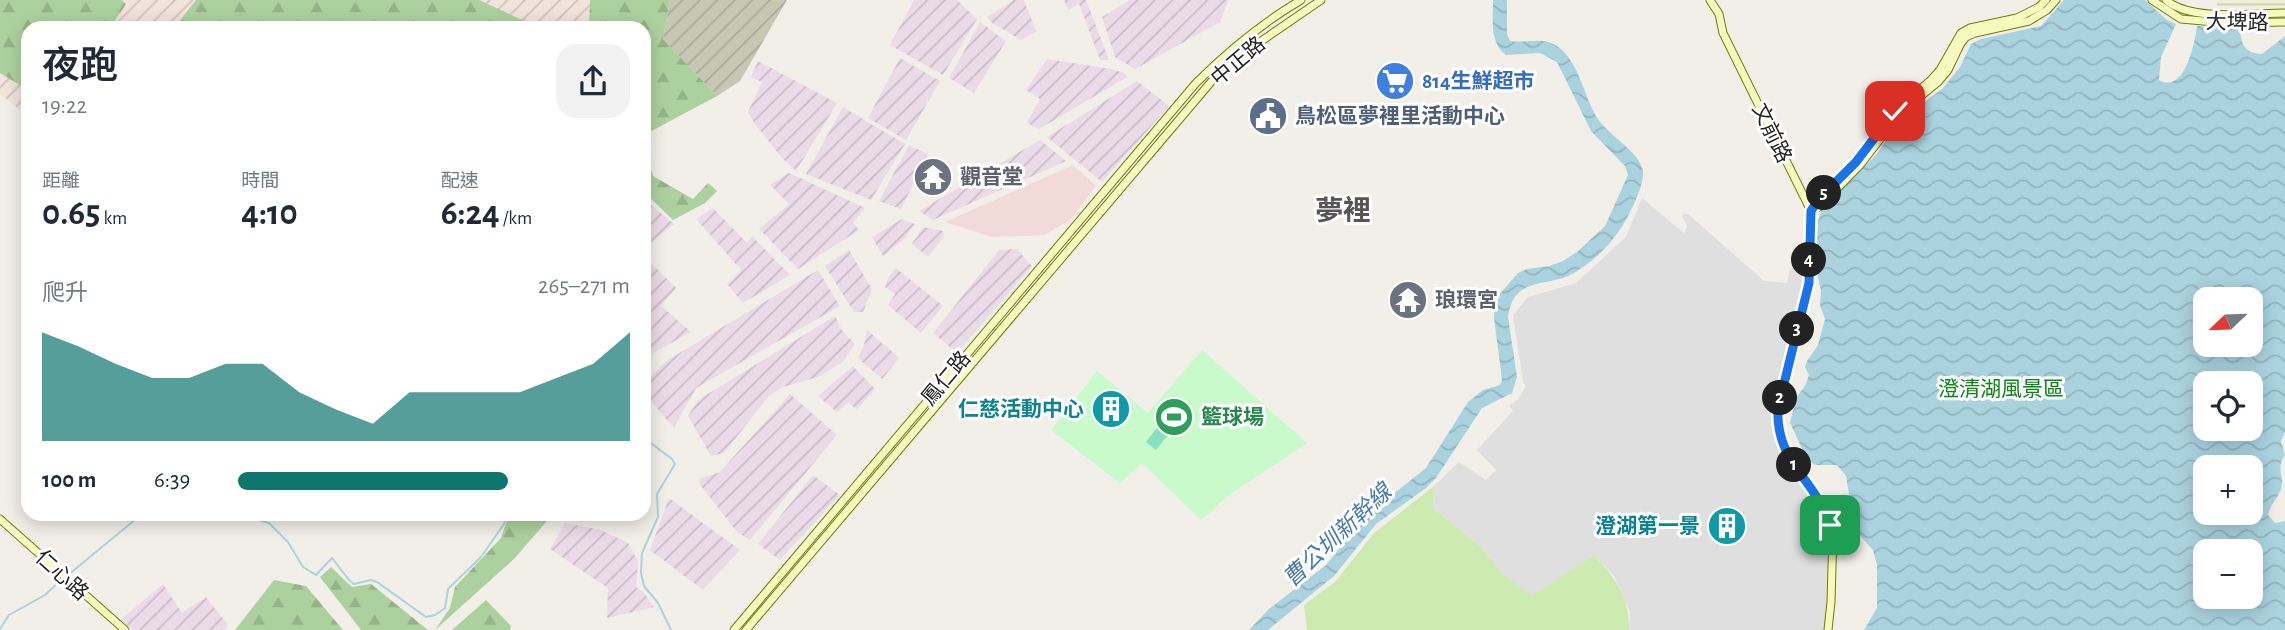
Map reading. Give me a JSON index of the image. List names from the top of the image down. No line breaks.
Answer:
{"streets":{"main road":["大埤路","中正路","文前路","鳳仁路","仁心路"]},"crossings":[["中正路","鳳仁路"]],"districts":["夢裡"],"water":["曹公圳新幹線"],"parks":["澄清湖風景區"],"places":{"supermarket":["814生鮮超市"],"public building":["鳥松區夢裡里活動中心"],"temple":["觀音堂","琅環宮"],"building":["仁慈活動中心","澄湖第一景"],"sports":["籃球場"]},"north":"bottom left","page":{"heading":["夜跑","19:22"],"stats":[["距離","0.65 km"],["時間","4:10"],["配速","6:24 /km"]],"pins":["5","4","3","2","1"],"chart":["爬升","265–271 m"],"map_buttons":["+","−"],"list":[{"name":"100 m","note":"6:39"}]}}
